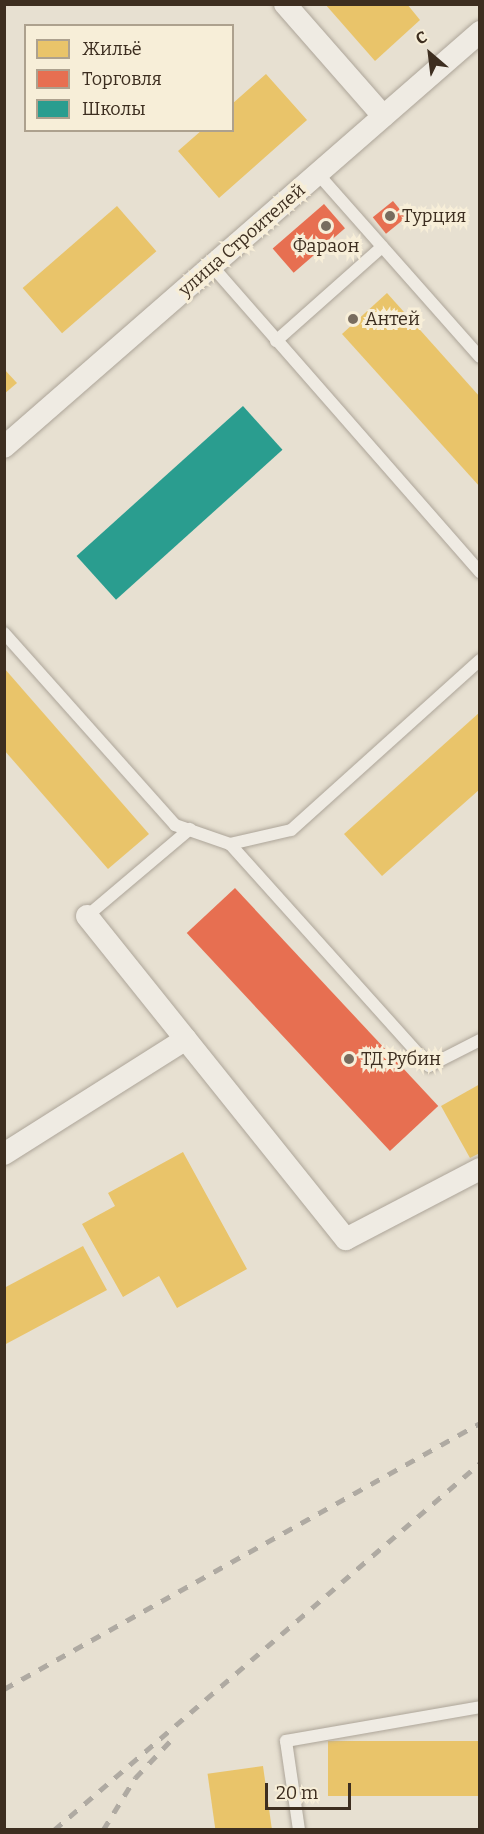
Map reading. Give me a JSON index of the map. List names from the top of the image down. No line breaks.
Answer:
{"streets":{"street":["улица Строителей"]},"places":["Турция","Фараон","Антей","ТД Рубин"],"legend":["Жильё","Торговля","Школы"],"scale_bar":"20 m","north":"top left"}
